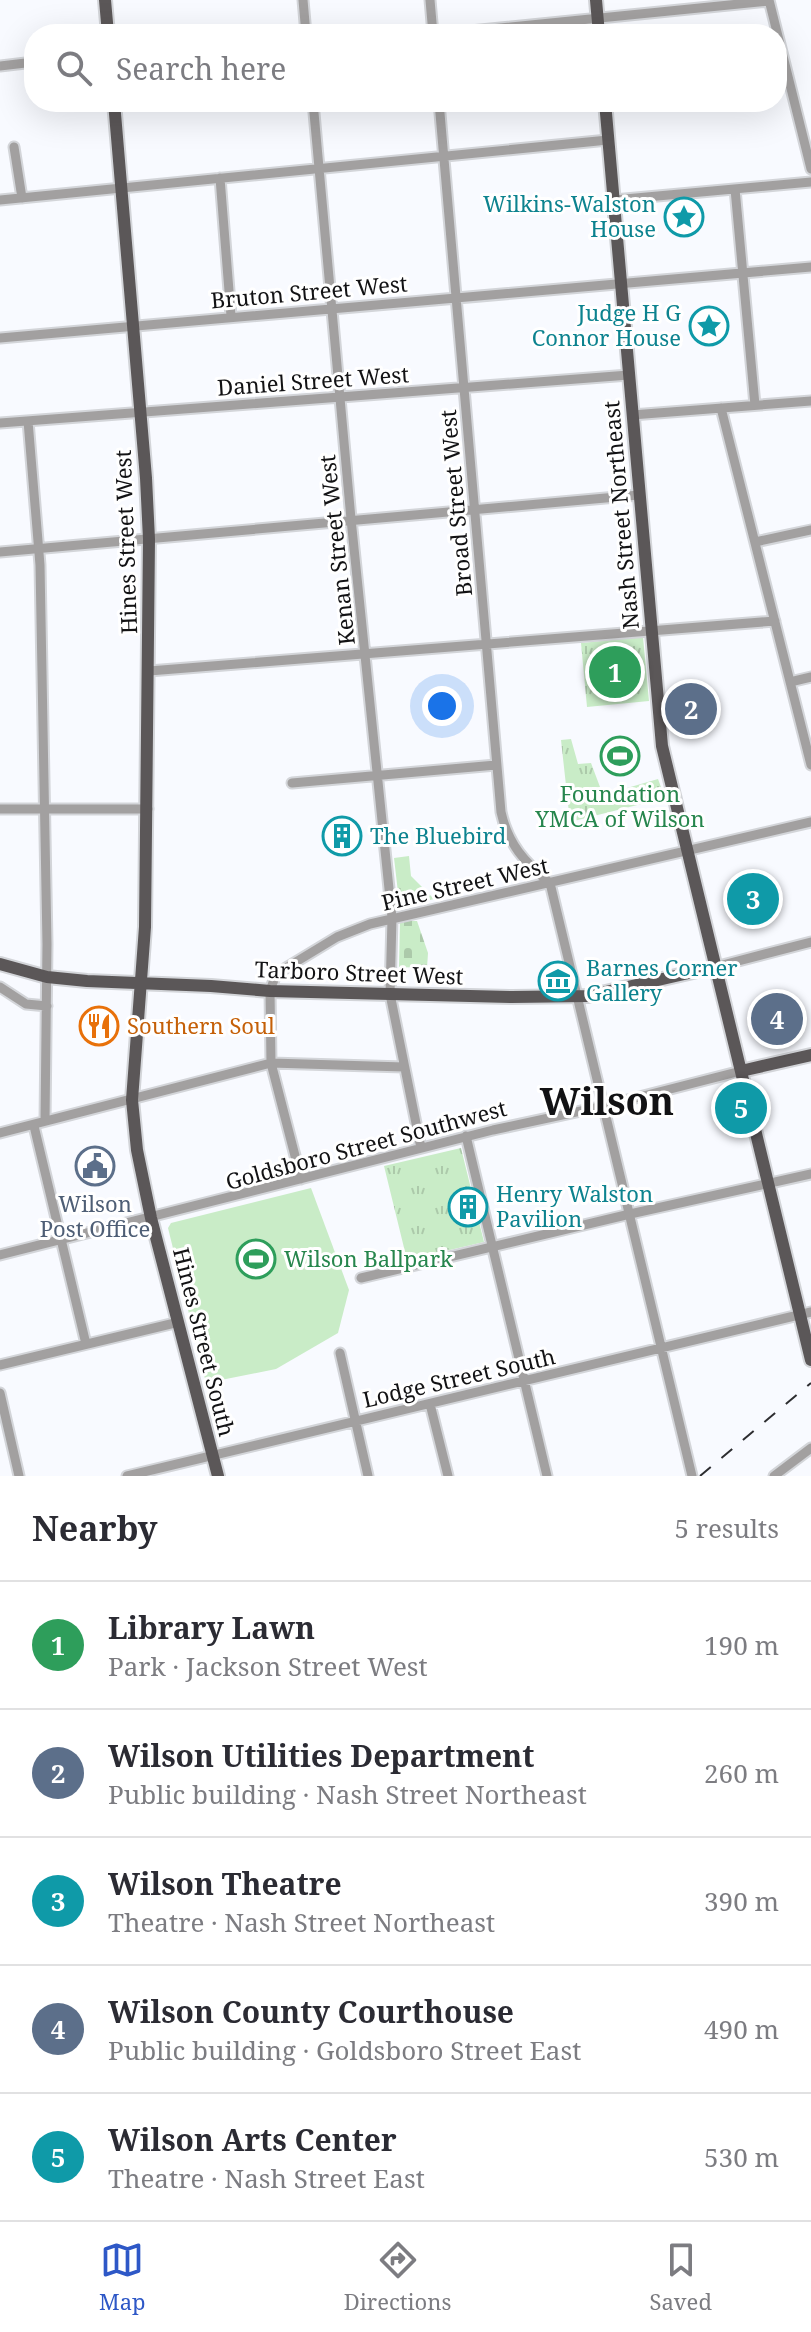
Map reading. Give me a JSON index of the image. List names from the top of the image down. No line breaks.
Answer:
{"streets":{"main road":["Nash Street Northeast","Hines Street West","Tarboro Street West","Hines Street South"],"street":["Bruton Street West","Daniel Street West","Broad Street West","Kenan Street West","Pine Street West","Goldsboro Street Southwest","Lodge Street South"]},"crossings":[["Bruton Street West","Broad Street West"],["Bruton Street West","Nash Street Northeast"],["Bruton Street West","Hines Street West"],["Bruton Street West","Kenan Street West"],["Daniel Street West","Broad Street West"],["Daniel Street West","Nash Street Northeast"],["Daniel Street West","Hines Street West"],["Daniel Street West","Kenan Street West"],["Broad Street West","Pine Street West"],["Nash Street Northeast","Pine Street West"],["Nash Street Northeast","Tarboro Street West"],["Nash Street Northeast","Goldsboro Street Southwest"],["Nash Street Northeast","Lodge Street South"],["Hines Street West","Tarboro Street West"],["Hines Street West","Hines Street South"],["Kenan Street West","Pine Street West"],["Kenan Street West","Tarboro Street West"],["Kenan Street West","Goldsboro Street Southwest"],["Pine Street West","Tarboro Street West"],["Goldsboro Street Southwest","Hines Street South"],["Hines Street South","Lodge Street South"]],"districts":["Wilson"],"places":{"place":["Wilkins-Walston House","Judge H G Connor House"],"sports":["Foundation YMCA of Wilson","Wilson Ballpark"],"building":["The Bluebird","Henry Walston Pavilion"],"museum":["Barnes Corner Gallery"],"restaurant":["Southern Soul"],"public building":["Wilson Post Office"]},"page":{"search":"Search here","pins":["1","2","3","4","5"],"heading":["Nearby","5 results"],"list":[{"mark":"1","name":"Library Lawn","note":"Park · Jackson Street West","value":"190 m"},{"mark":"2","name":"Wilson Utilities Department","note":"Public building · Nash Street Northeast","value":"260 m"},{"mark":"3","name":"Wilson Theatre","note":"Theatre · Nash Street Northeast","value":"390 m"},{"mark":"4","name":"Wilson County Courthouse","note":"Public building · Goldsboro Street East","value":"490 m"},{"mark":"5","name":"Wilson Arts Center","note":"Theatre · Nash Street East","value":"530 m"}],"nav":["Map","Directions","Saved"]}}
